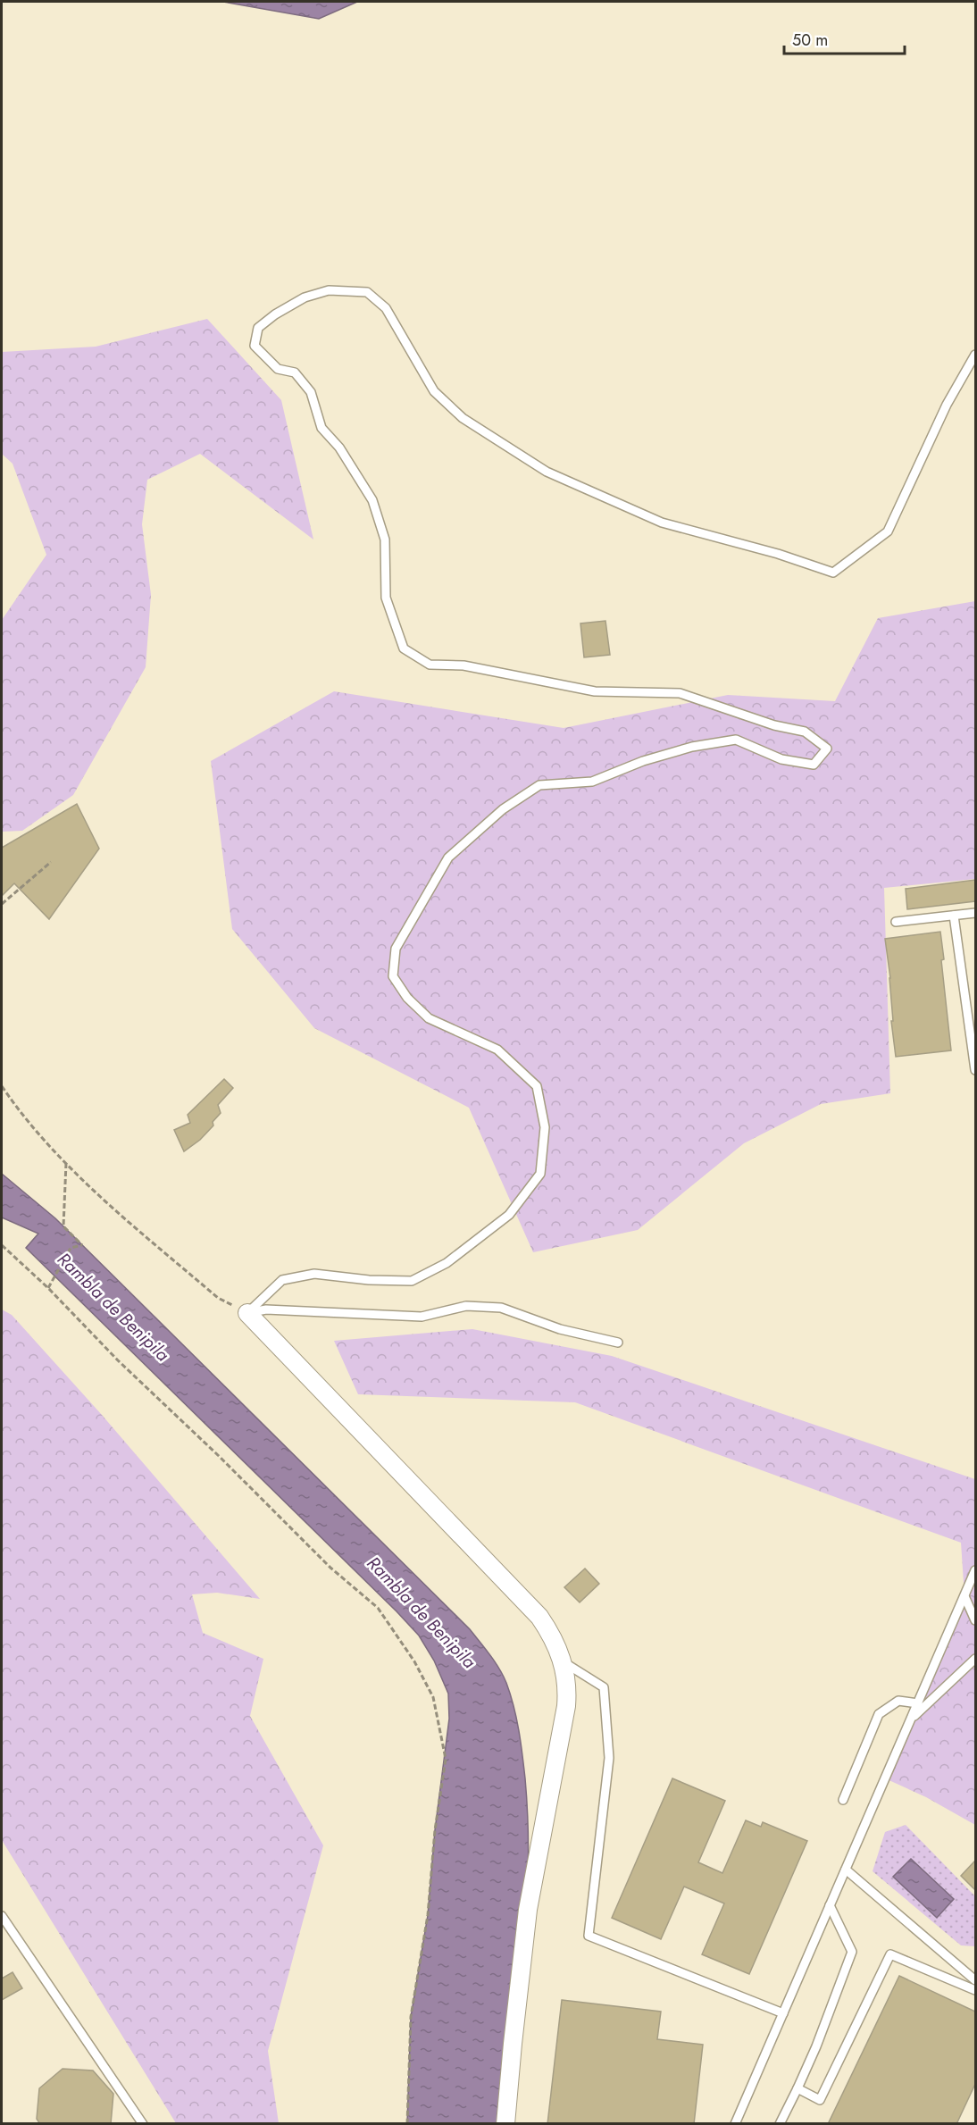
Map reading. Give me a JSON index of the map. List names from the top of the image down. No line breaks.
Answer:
{"water":["Rambla de Benipila"],"scale_bar":"50 m"}
